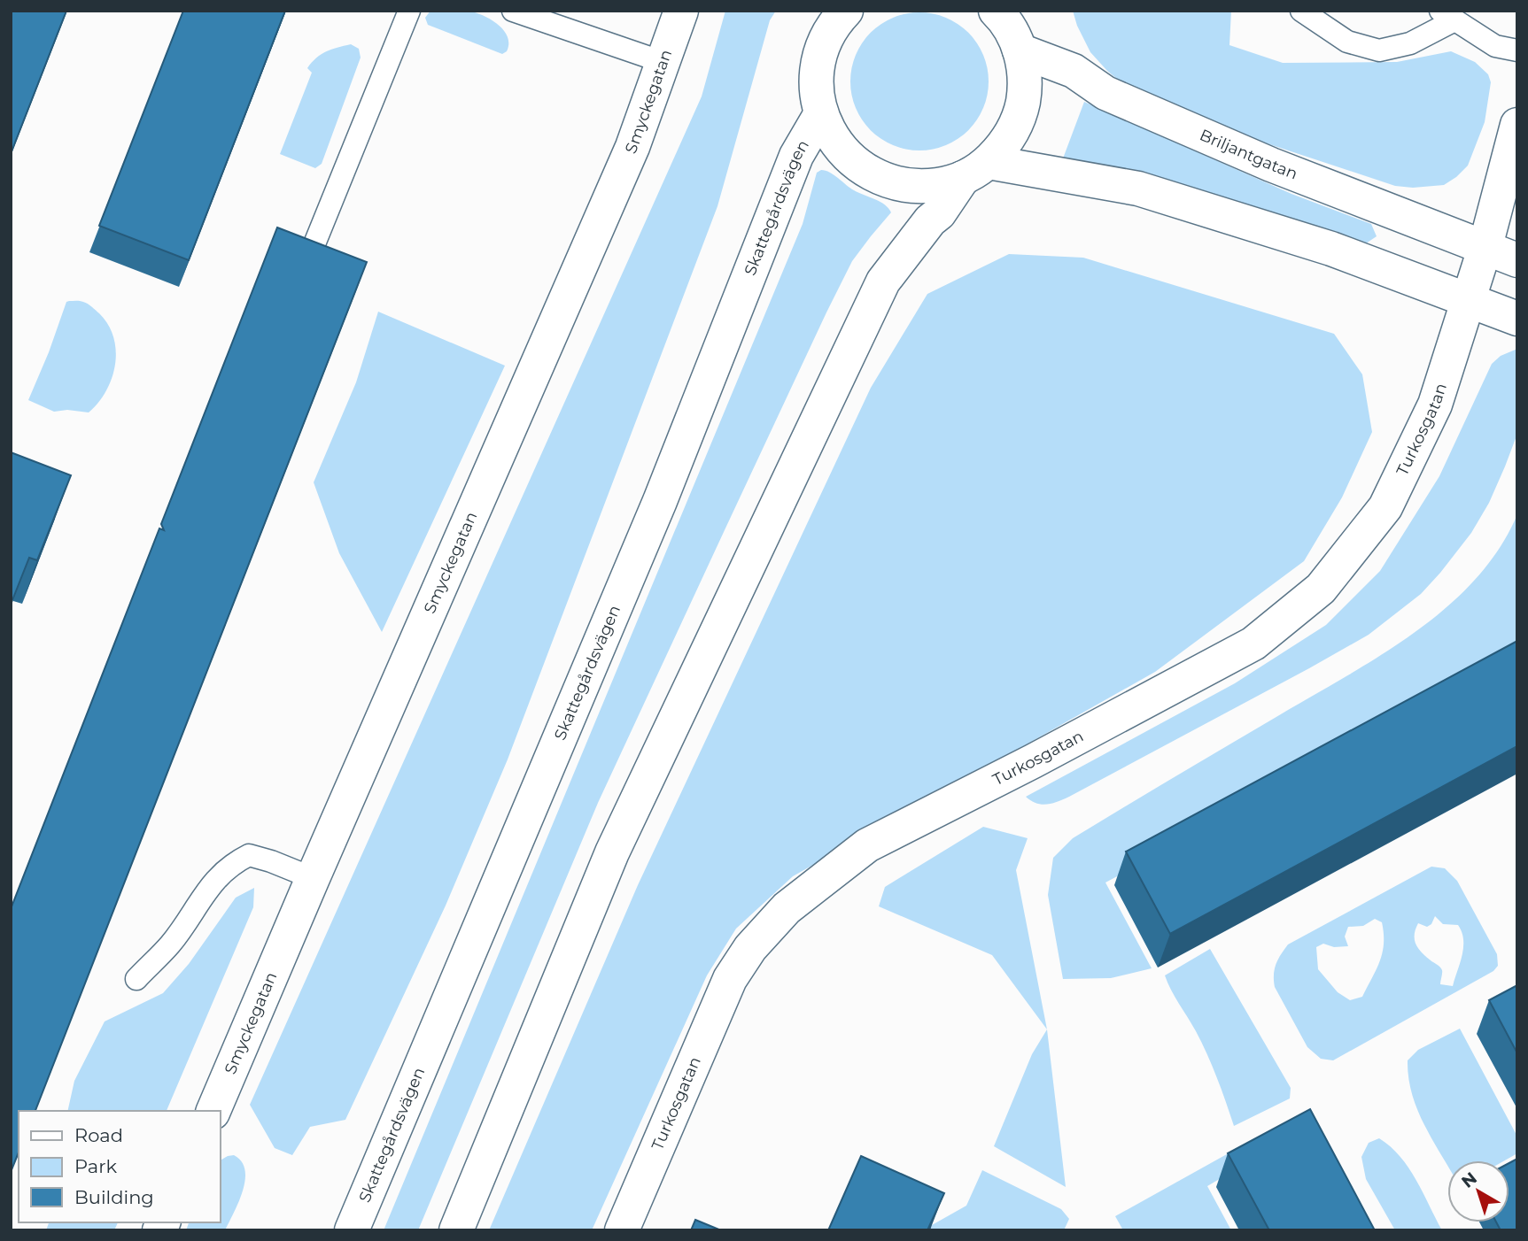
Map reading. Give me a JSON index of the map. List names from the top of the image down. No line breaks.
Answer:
{"streets":{"street":["Smyckegatan","Briljantgatan","Skattegårdsvägen","Turkosgatan"]},"legend":["Road","Park","Building"],"north":"top left"}
